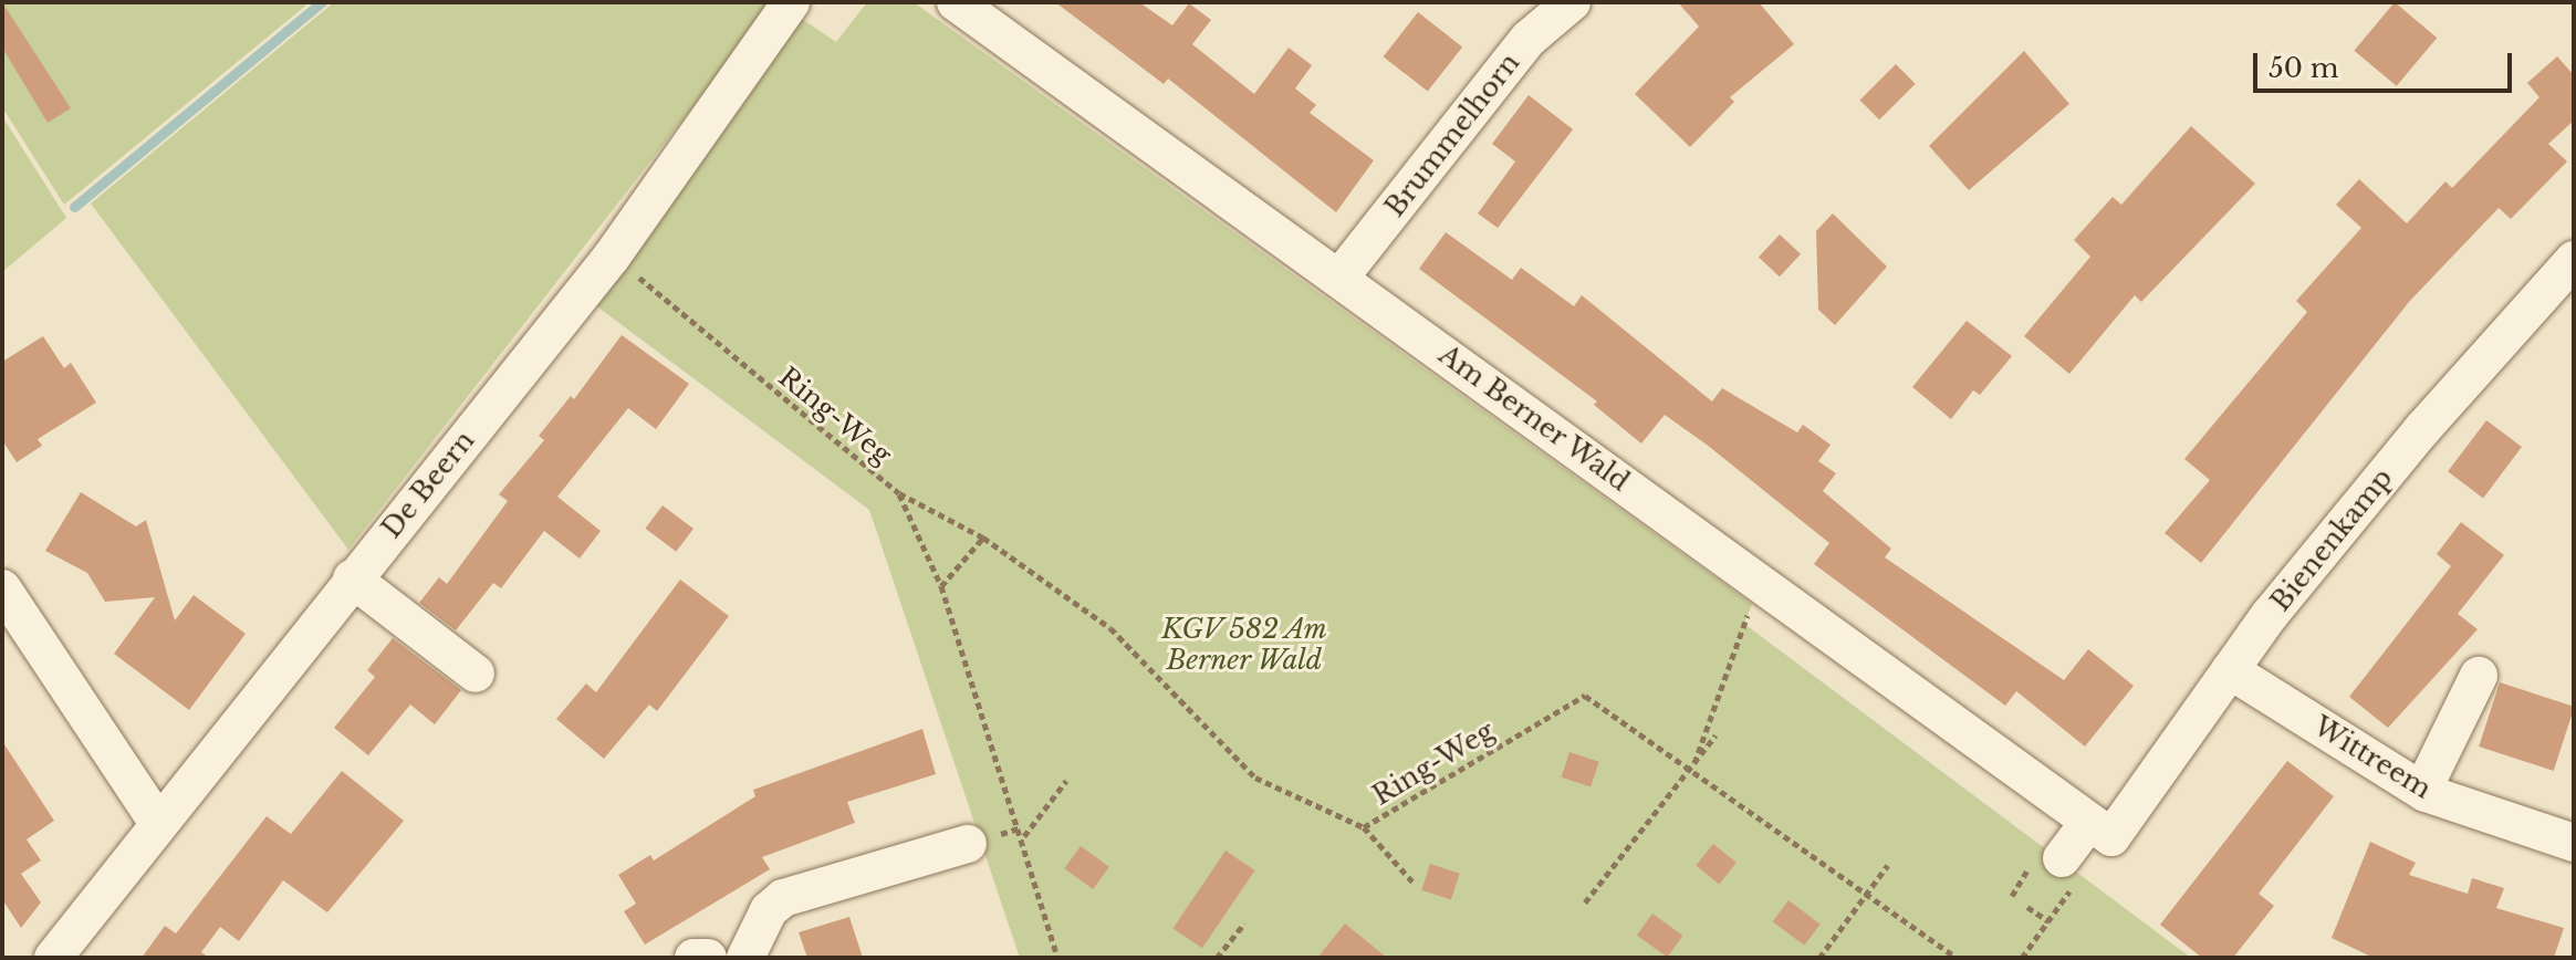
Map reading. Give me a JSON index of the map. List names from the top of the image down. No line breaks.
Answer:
{"streets":{"street":["Brummelhorn","Am Berner Wald","De Beern","Bienenkamp","Wittreem"],"path":["Ring-Weg"]},"crossings":[["Brummelhorn","Am Berner Wald"],["Ring-Weg","De Beern"],["Am Berner Wald","Bienenkamp"],["Bienenkamp","Wittreem"]],"parks":["KGV 582 Am Berner Wald"],"scale_bar":"50 m"}
